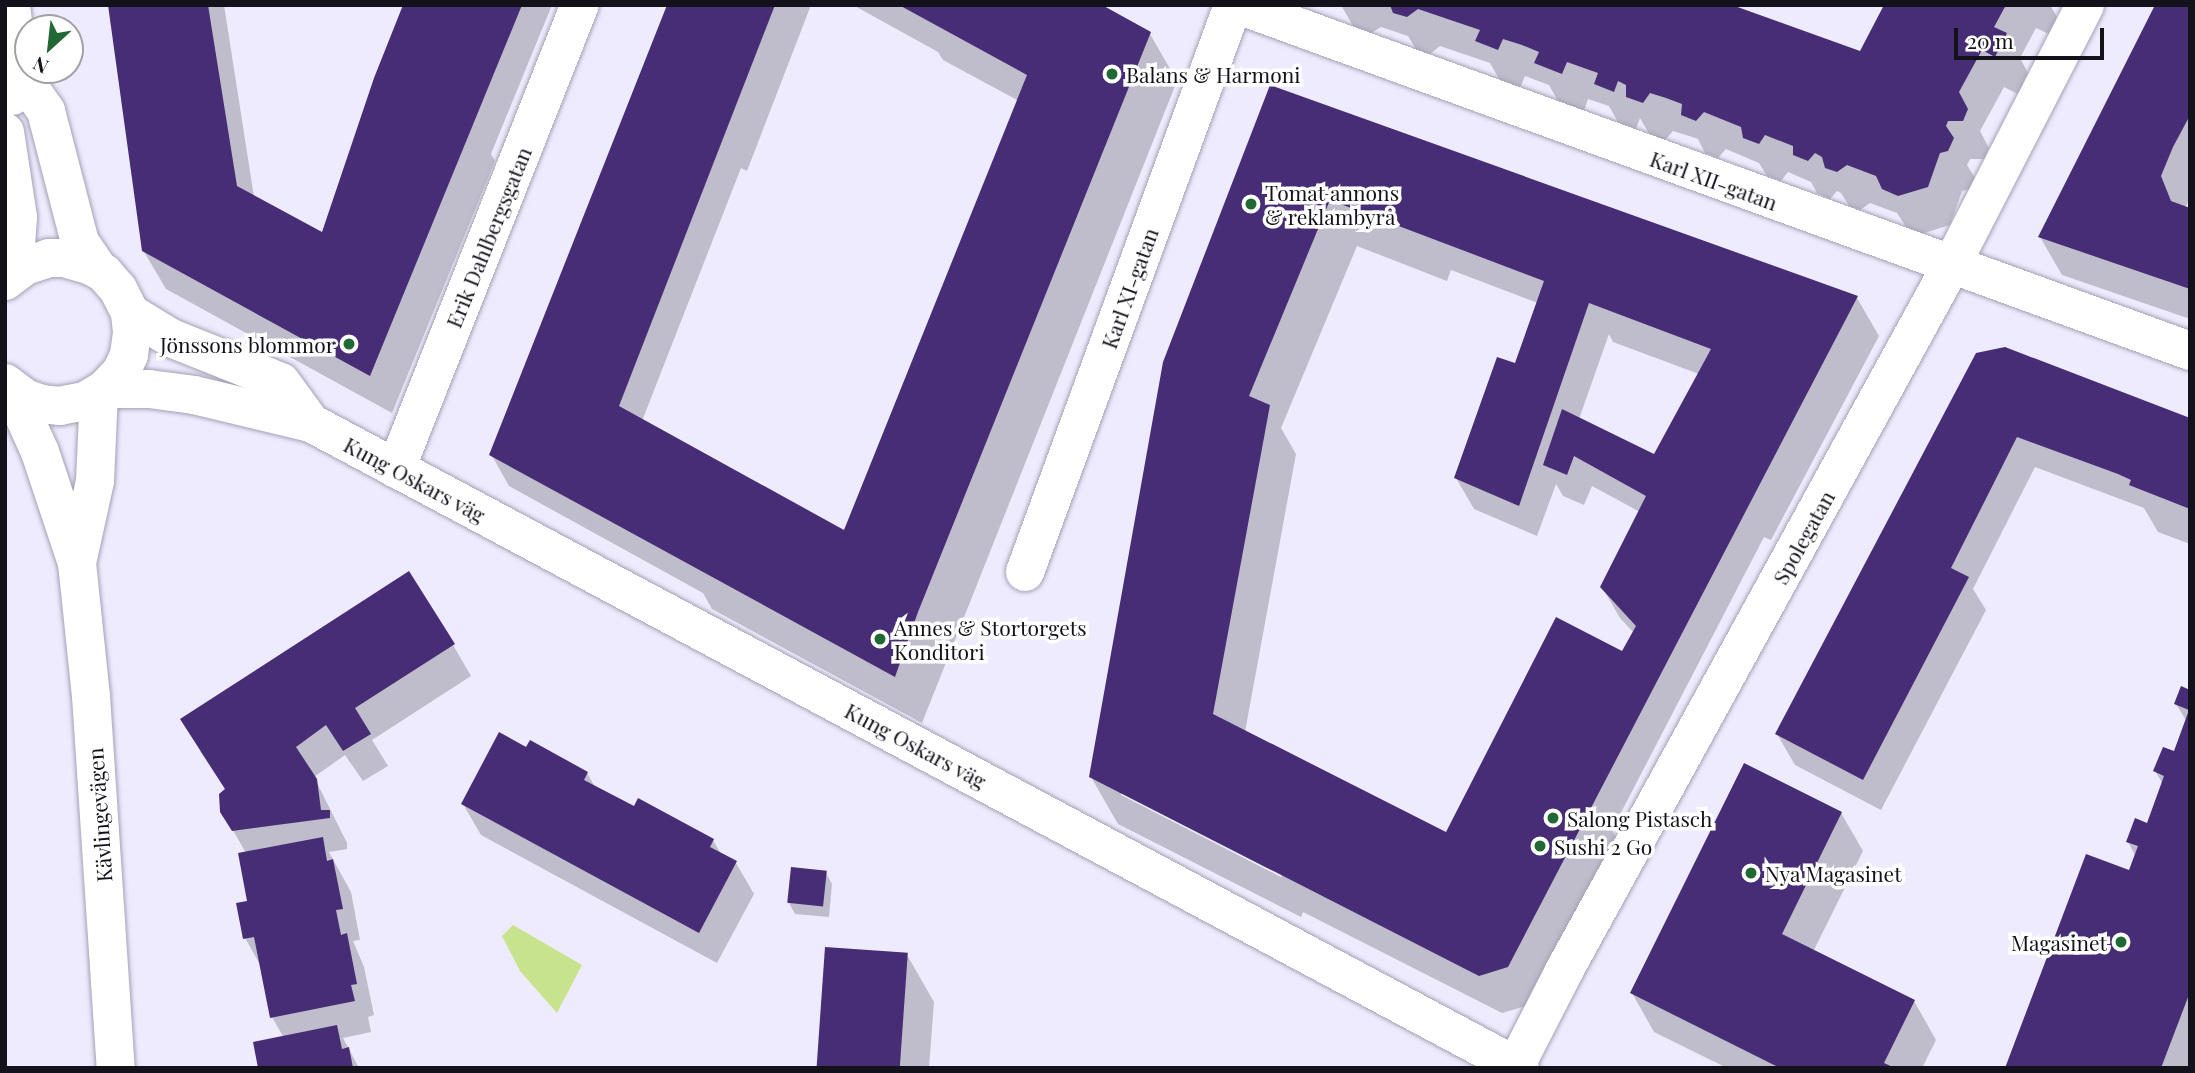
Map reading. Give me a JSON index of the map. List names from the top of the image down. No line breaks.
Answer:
{"streets":{"street":["Karl XII-gatan","Erik Dahlbergsgatan","Karl XI-gatan","Kung Oskars väg","Spolegatan","Kävlingevägen"]},"crossings":[["Karl XII-gatan","Karl XI-gatan"],["Karl XII-gatan","Spolegatan"],["Erik Dahlbergsgatan","Kung Oskars väg"],["Kung Oskars väg","Spolegatan"],["Kung Oskars väg","Kävlingevägen"]],"places":["Balans & Harmoni","Tomat annons & reklambyrå","Jönssons blommor","Annes & Stortorgets Konditori","Salong Pistasch","Sushi 2 Go","Nya Magasinet","Magasinet"],"scale_bar":"20 m","north":"bottom left"}
